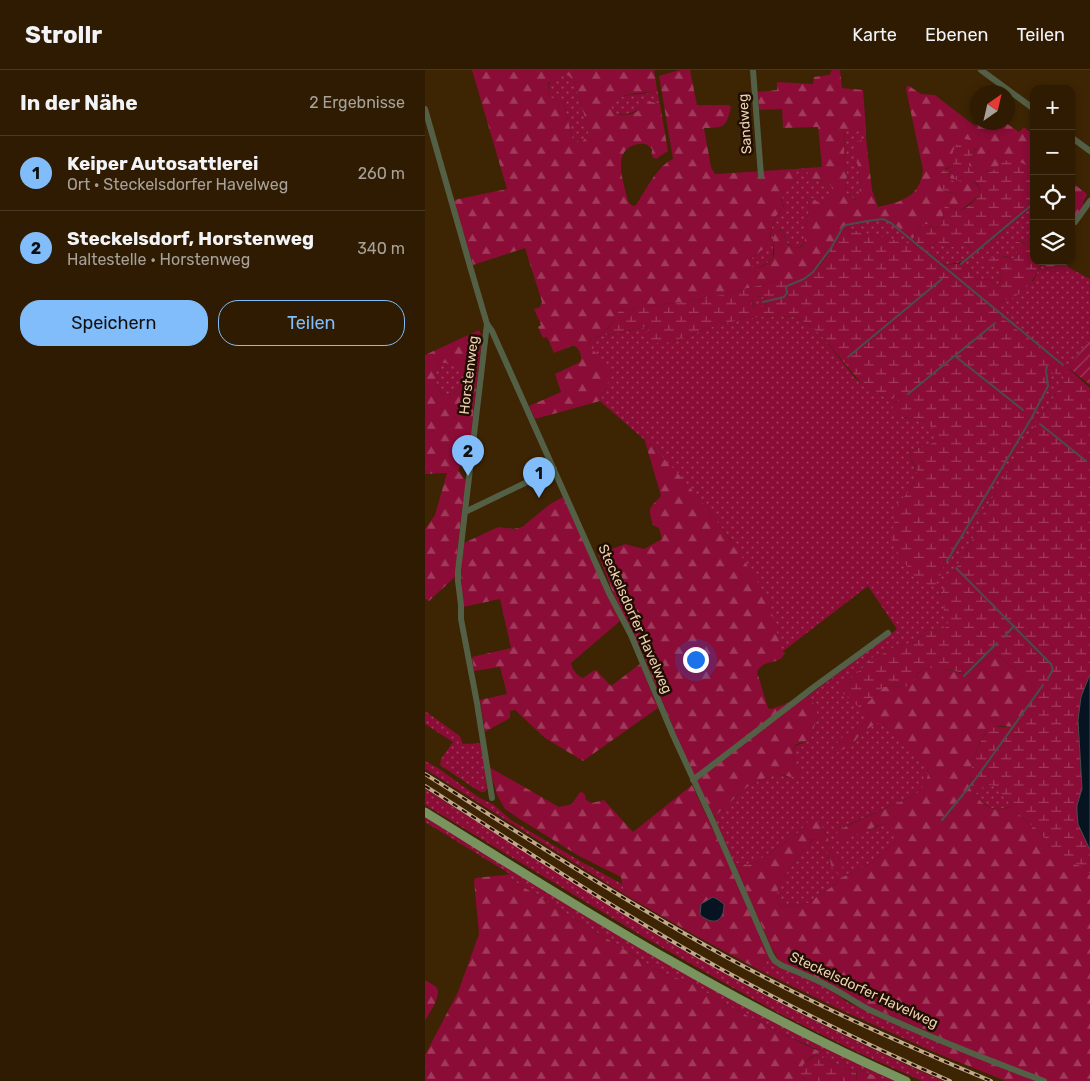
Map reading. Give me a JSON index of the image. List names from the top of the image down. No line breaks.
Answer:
{"streets":{"street":["Sandweg","Horstenweg","Steckelsdorfer Havelweg"]},"crossings":[["Horstenweg","Steckelsdorfer Havelweg"]],"north":"top right","page":{"header":"Strollr","nav":["Karte","Ebenen","Teilen"],"heading":["In der Nähe","2 Ergebnisse"],"map_buttons":["+","−"],"list":[{"mark":"1","name":"Keiper Autosattlerei","note":"Ort · Steckelsdorfer Havelweg","value":"260 m"},{"mark":"2","name":"Steckelsdorf, Horstenweg","note":"Haltestelle · Horstenweg","value":"340 m"}],"buttons":["Speichern","Teilen"],"pins":["2","1"]}}
